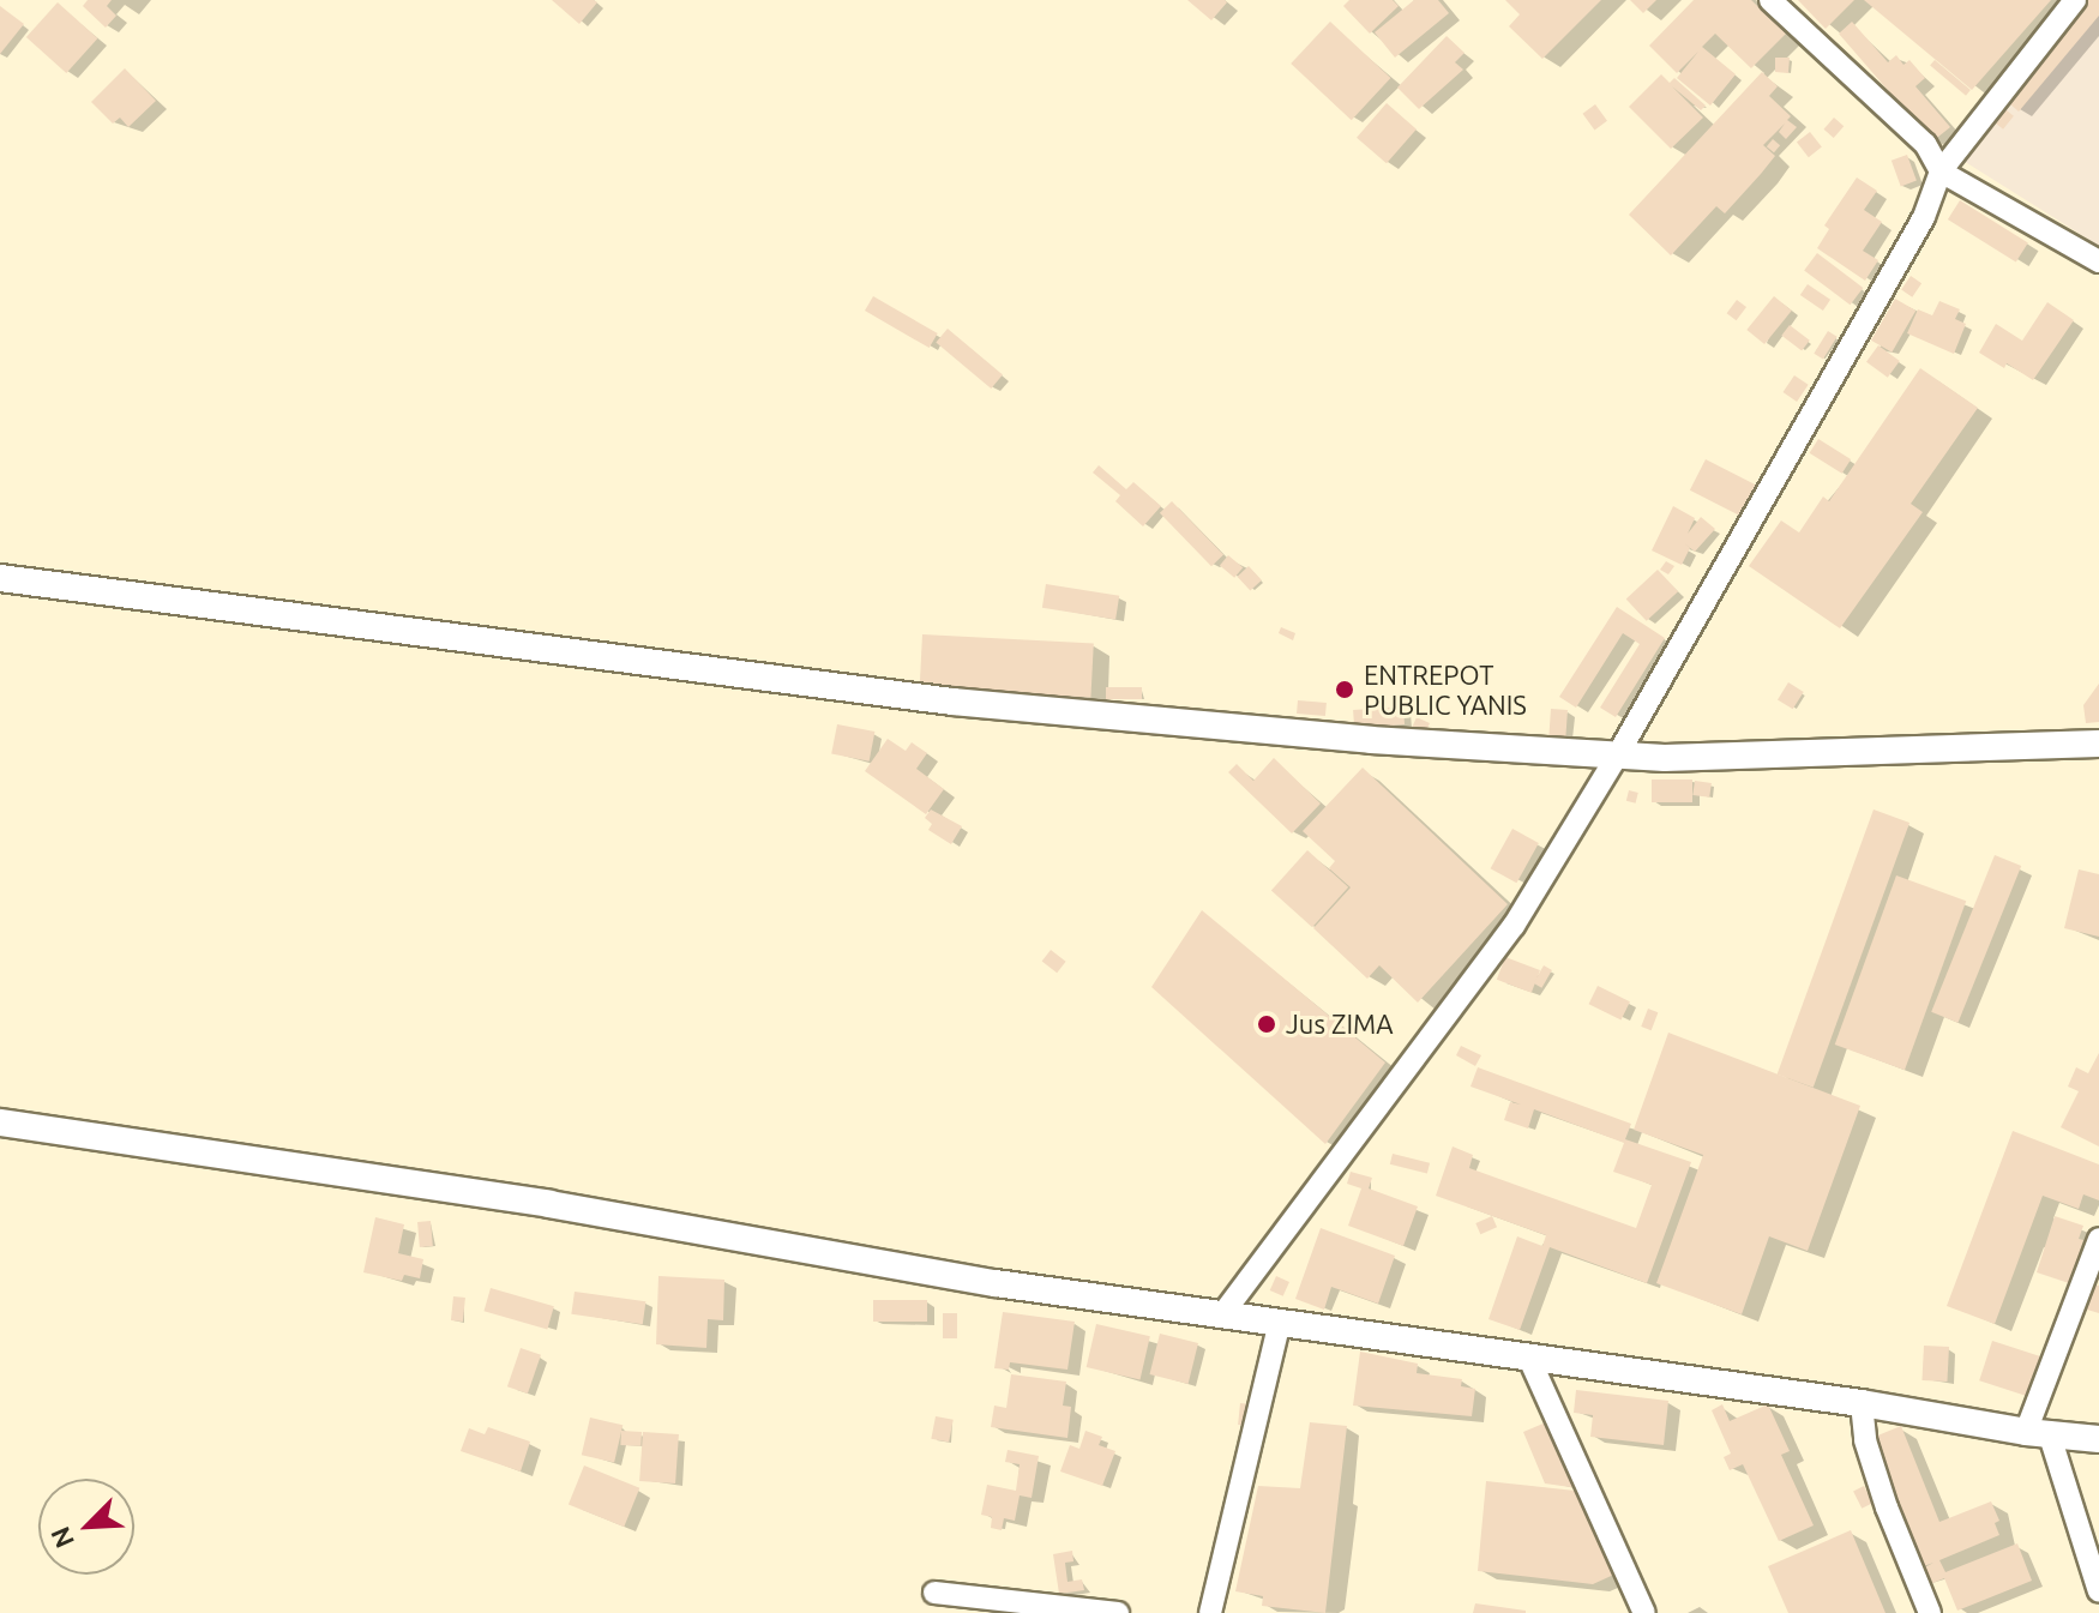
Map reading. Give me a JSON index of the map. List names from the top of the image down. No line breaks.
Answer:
{"places":["ENTREPOT PUBLIC YANIS","Jus ZIMA"],"north":"bottom left"}
